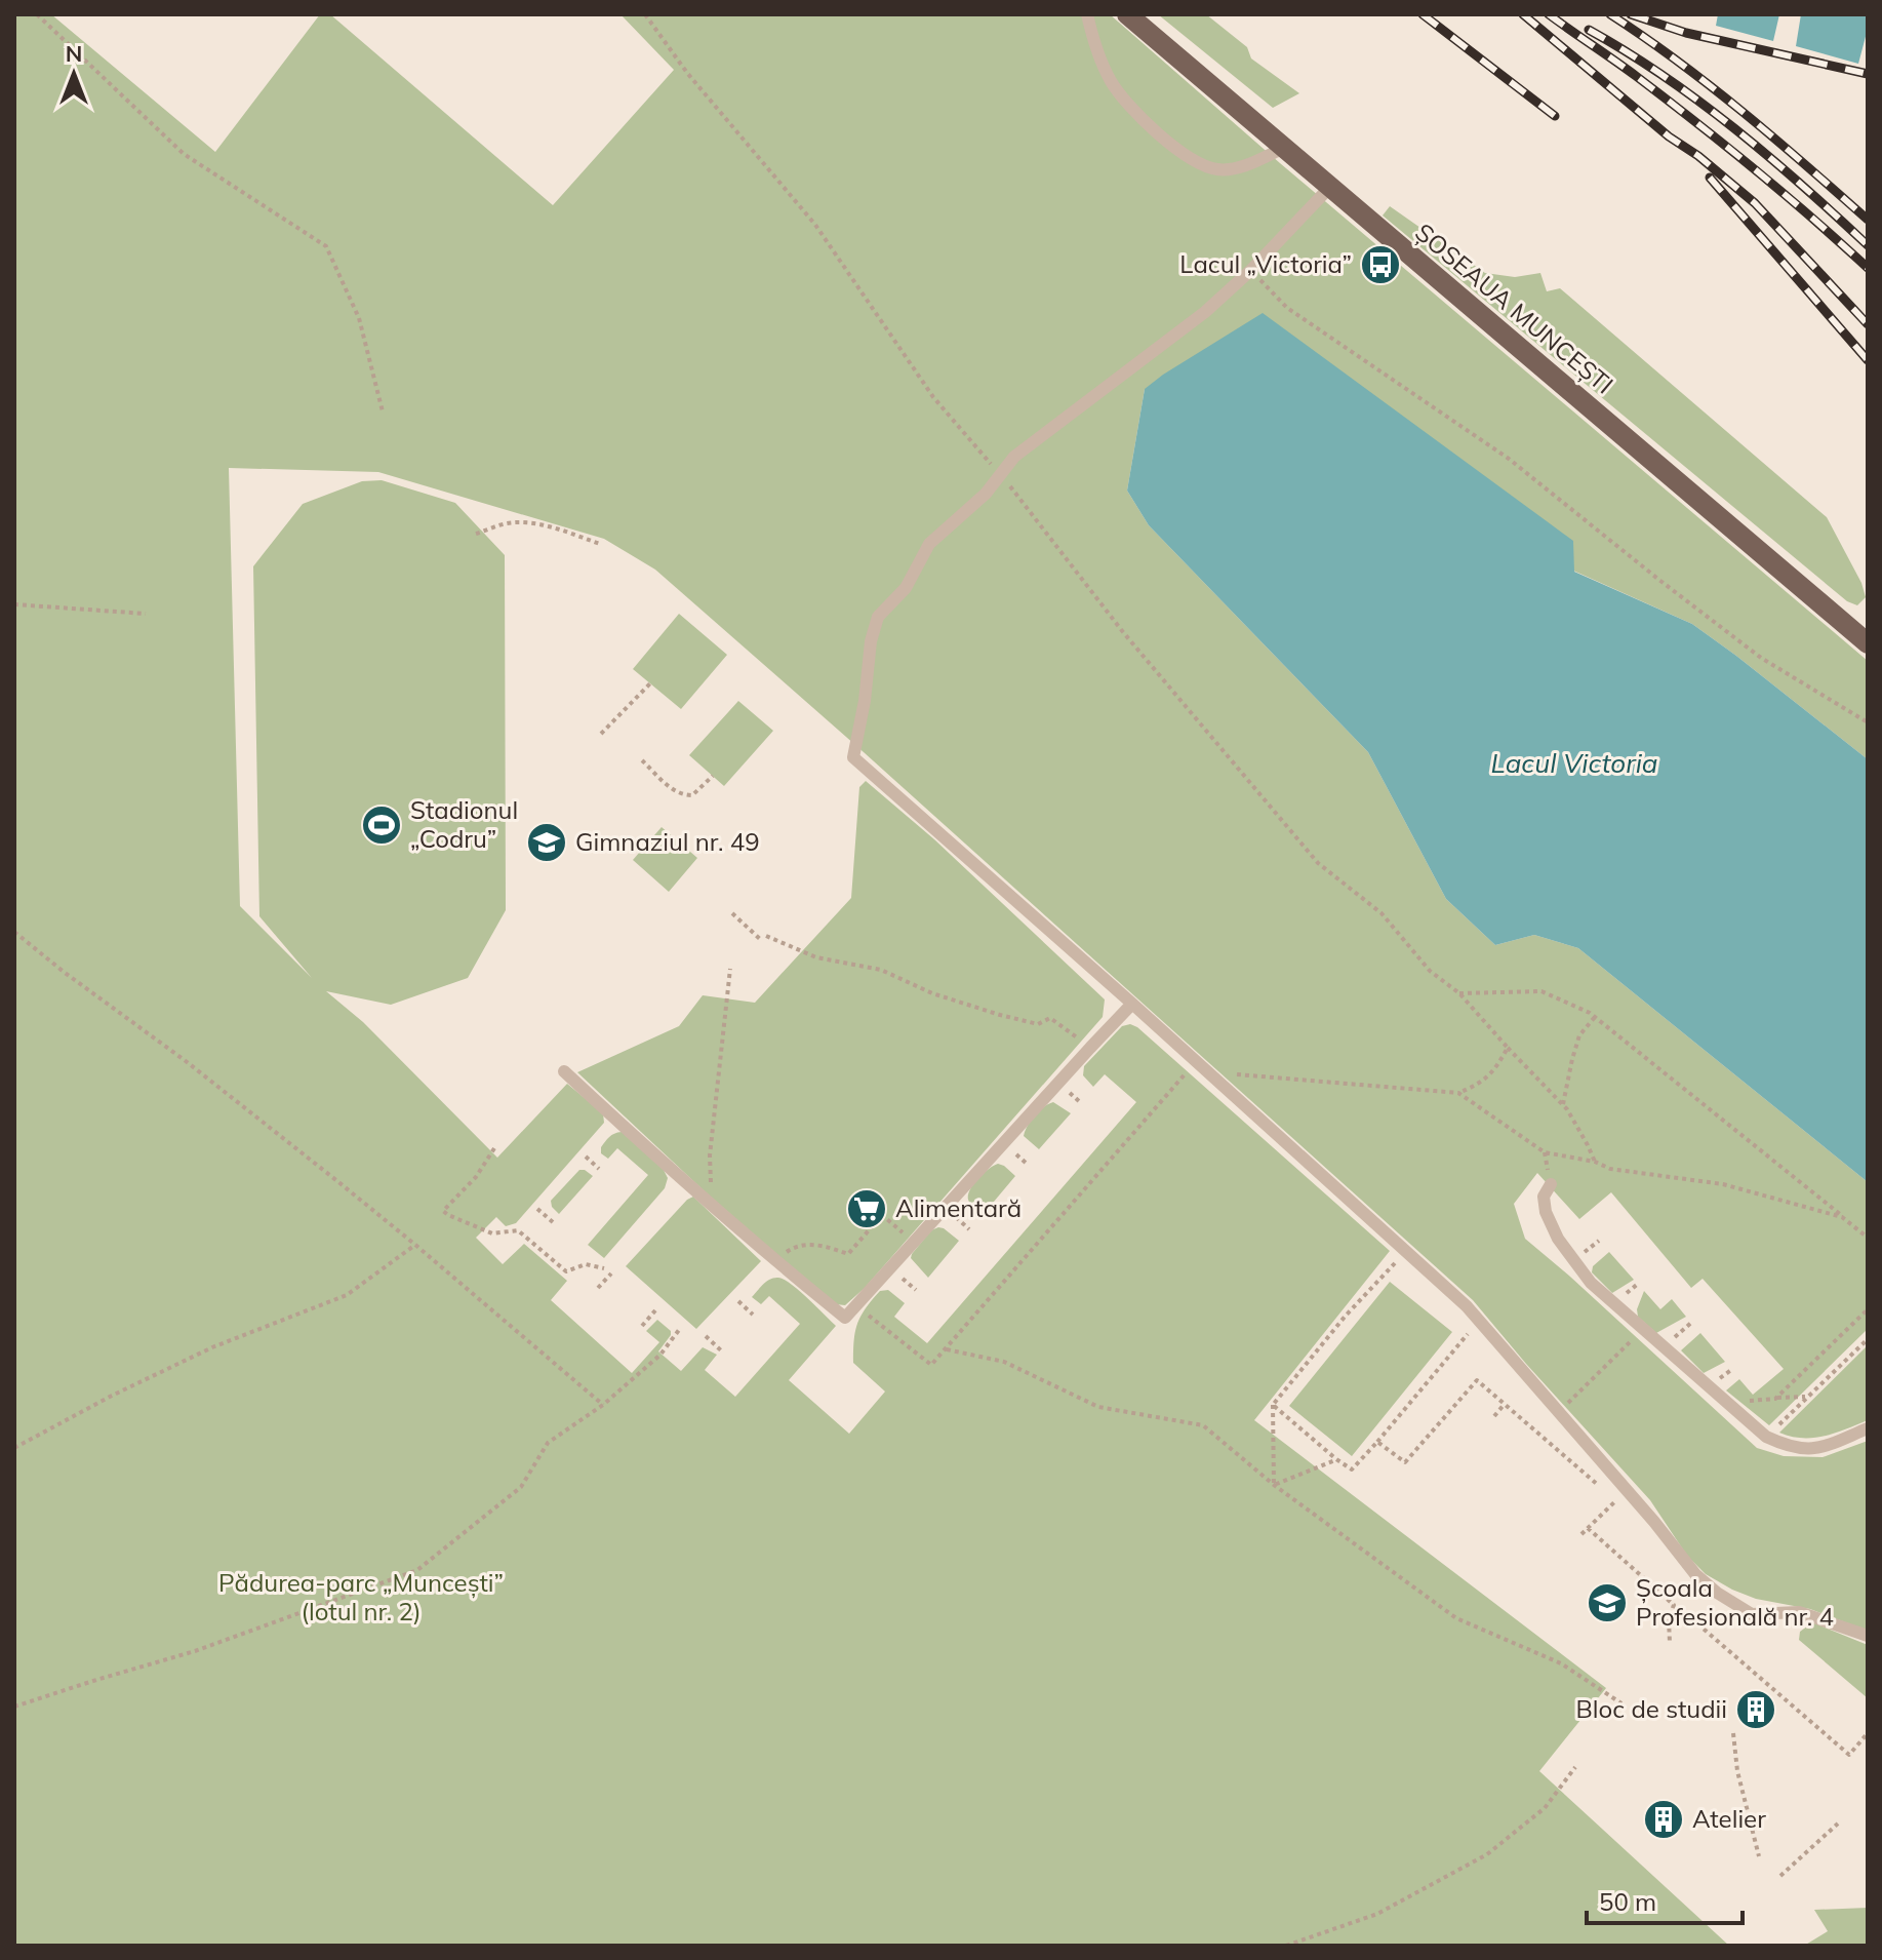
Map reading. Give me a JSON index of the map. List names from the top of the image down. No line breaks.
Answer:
{"streets":{"main road":["ȘOSEAUA MUNCEȘTI"]},"water":["Lacul Victoria"],"parks":["Pădurea-parc „Muncești” (lotul nr. 2)"],"places":{"bus stop":["Lacul „Victoria”"],"sports":["Stadionul „Codru”"],"school or university":["Gimnaziul nr. 49","Școala Profesională nr. 4"],"supermarket":["Alimentară"],"building":["Bloc de studii","Atelier"]},"scale_bar":"50 m","north":"top"}
